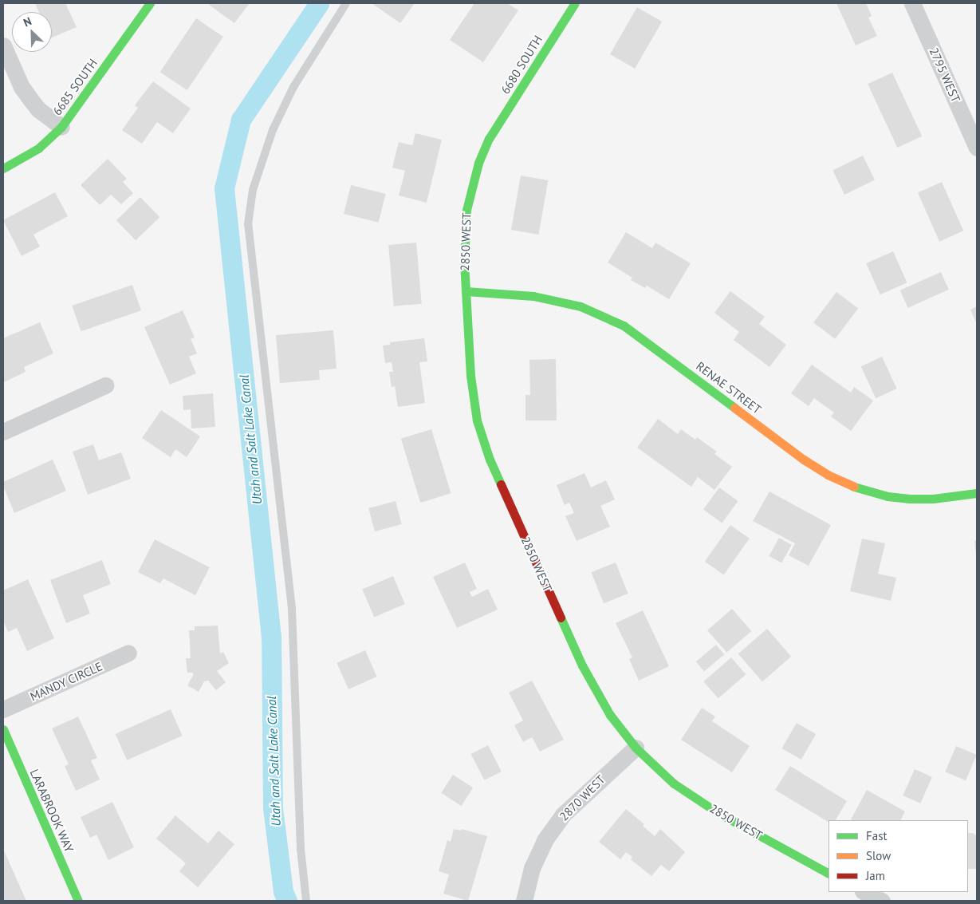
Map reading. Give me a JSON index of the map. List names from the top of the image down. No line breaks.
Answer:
{"streets":{"street":["6680 SOUTH","2795 WEST","6685 SOUTH","2850 WEST","RENAE STREET","MANDY CIRCLE","2870 WEST","LARABROOK WAY"]},"crossings":[["6680 SOUTH","2850 WEST"],["2850 WEST","RENAE STREET"],["2850 WEST","2870 WEST"]],"water":["Utah and Salt Lake Canal"],"legend":["Fast","Slow","Jam"],"north":"top left"}
